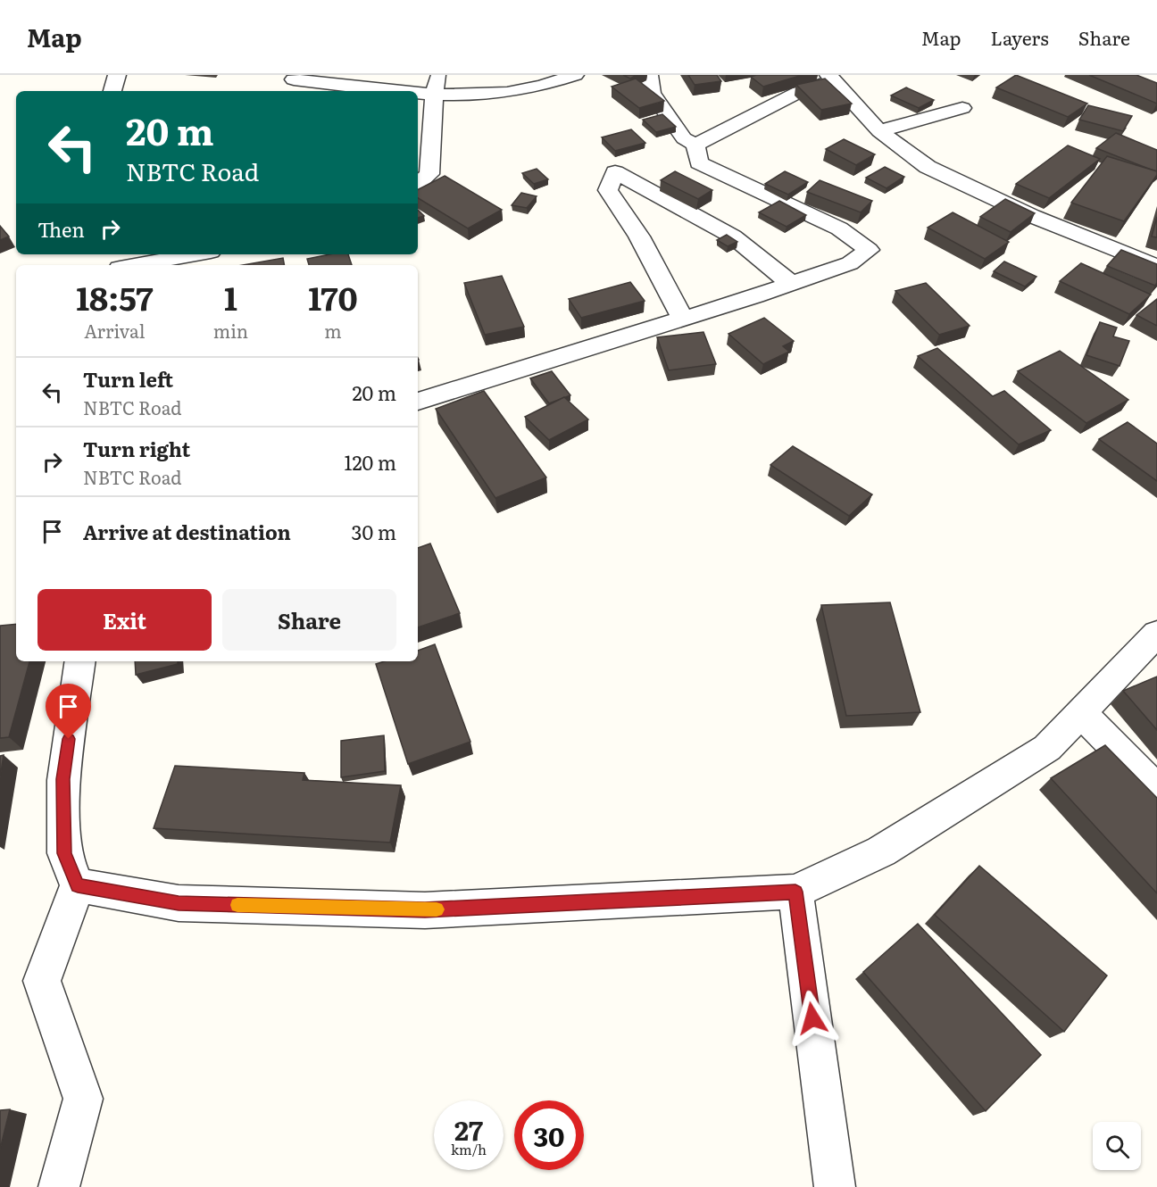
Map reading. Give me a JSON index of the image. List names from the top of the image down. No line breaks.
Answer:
{"page":{"header":"Map","nav":["Map","Layers","Share"],"turn":["20 m","NBTC Road"],"then":"Then","eta":["18:57","Arrival","1","min","170","m"],"list":[{"name":"Turn left","note":"NBTC Road","value":"20 m"},{"name":"Turn right","note":"NBTC Road","value":"120 m"},{"name":"Arrive at destination","value":"30 m"}],"buttons":["Exit","Share"],"speed":"27 km/h","limit":"30"}}
